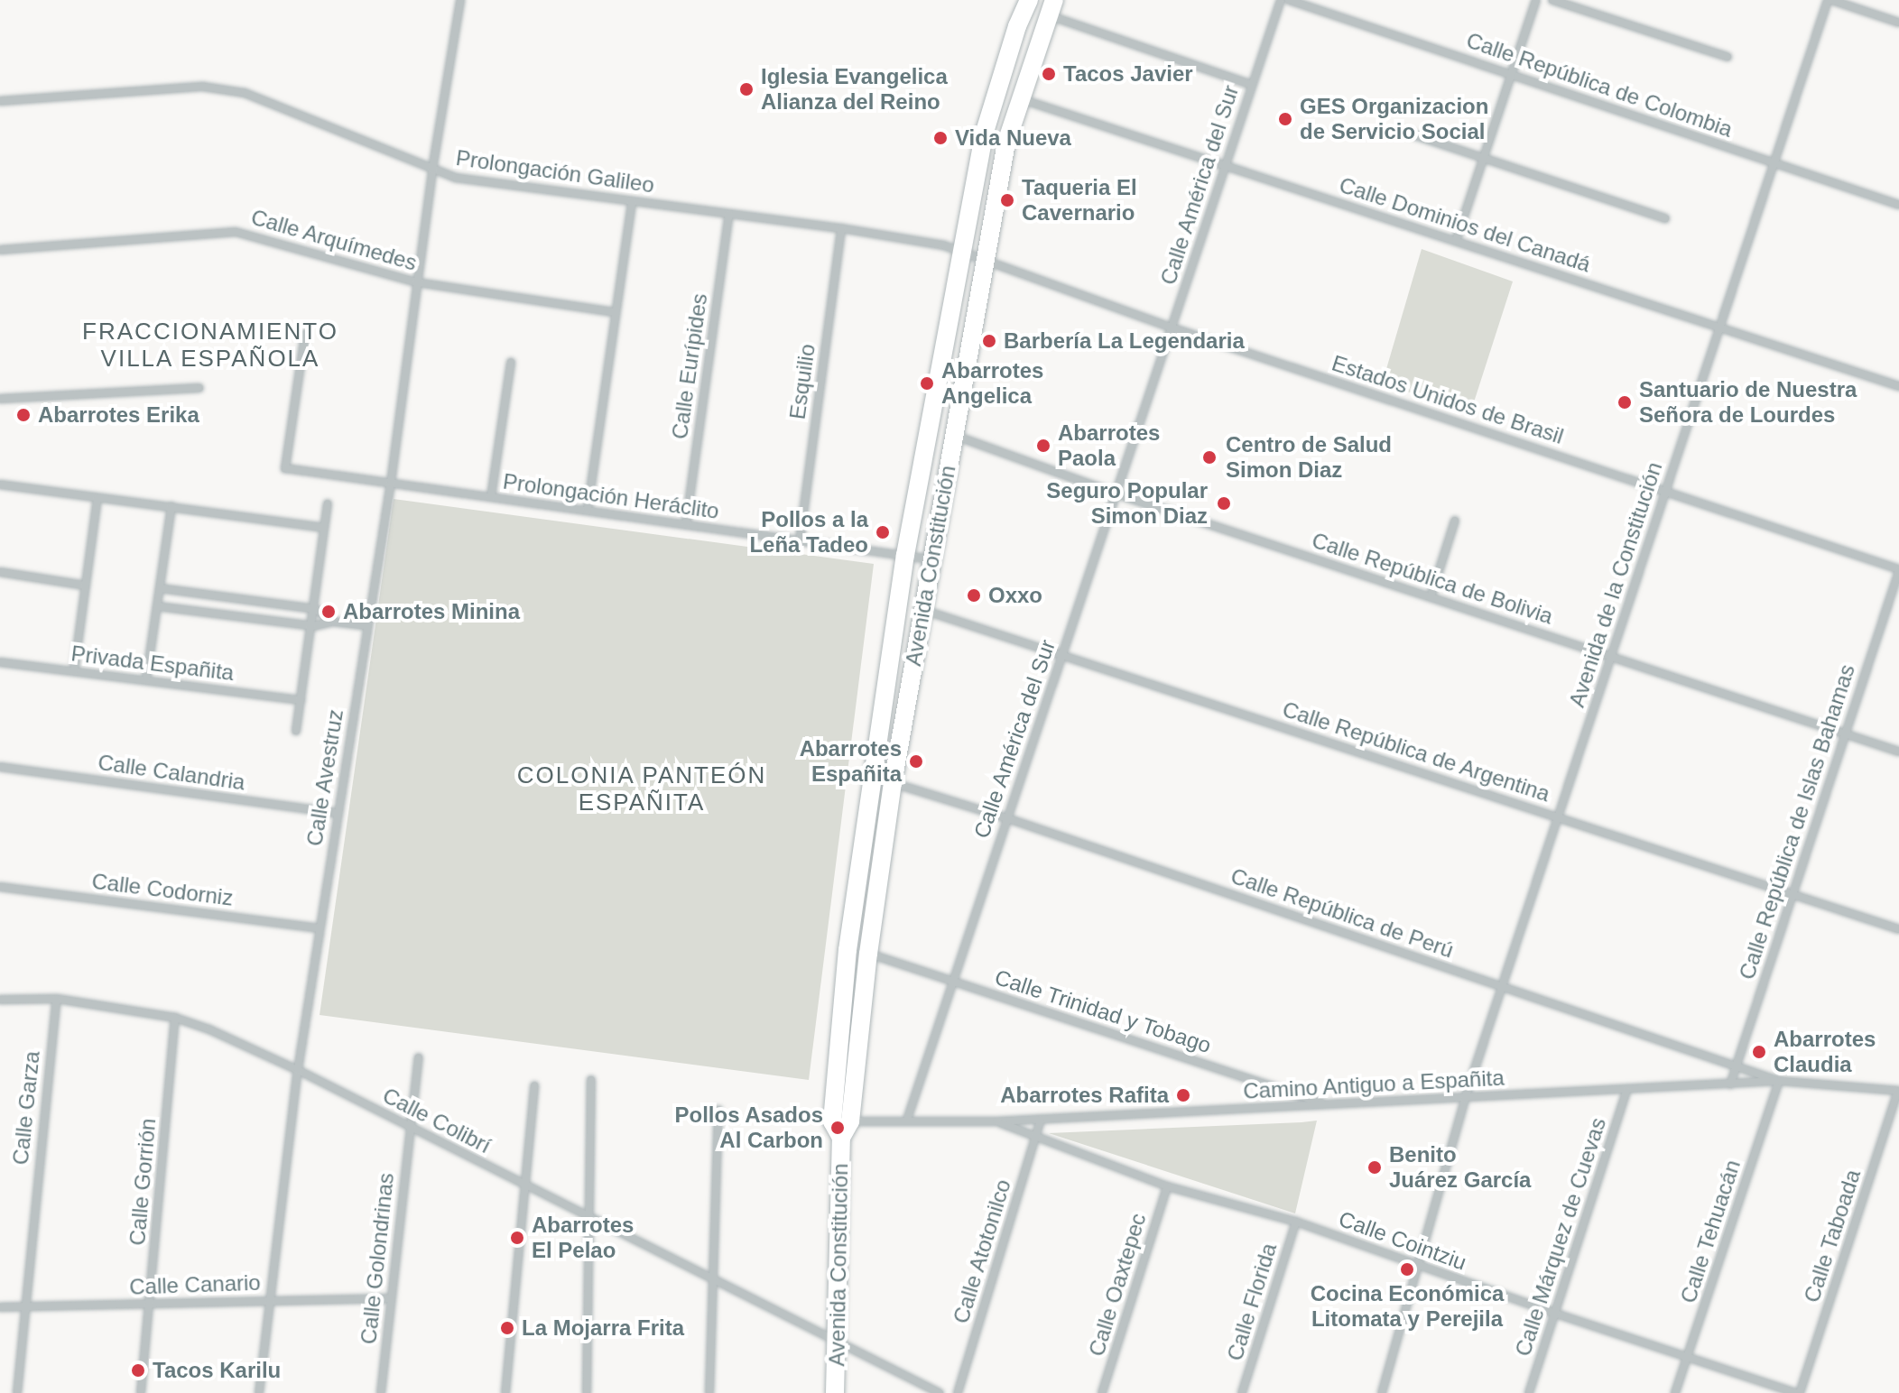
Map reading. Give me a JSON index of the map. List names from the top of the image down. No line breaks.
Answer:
{"streets":{"main road":["Avenida Constitución"],"street":["Calle República de Colombia","Prolongación Galileo","Calle América del Sur","Calle Dominios del Canadá","Calle Arquímedes","Calle Eurípides","Esquilio","Estados Unidos de Brasil","Prolongación Heráclito","Calle República de Bolivia","Avenida de la Constitución","Privada Españita","Calle República de Argentina","Calle Calandria","Calle Avestruz","Calle República de Islas Bahamas","Calle Codorniz","Calle República de Perú","Calle Trinidad y Tobago","Camino Antiguo a Españita","Calle Garza","Calle Colibrí","Calle Gorrión","Calle Tehuacán","Calle Taboada","Calle Márquez de Cuevas","Calle Cointziu","Calle Atotonilco","Calle Golondrinas","Calle Canario","Calle Oaxtepec","Calle Florida"]},"crossings":[["Calle República de Colombia","Avenida de la Constitución"],["Prolongación Galileo","Calle Eurípides"],["Prolongación Galileo","Esquilio"],["Prolongación Galileo","Estados Unidos de Brasil"],["Prolongación Galileo","Avenida Constitución"],["Prolongación Galileo","Calle Avestruz"],["Calle América del Sur","Calle Dominios del Canadá"],["Calle América del Sur","Estados Unidos de Brasil"],["Calle América del Sur","Calle República de Bolivia"],["Calle América del Sur","Calle República de Argentina"],["Calle América del Sur","Calle República de Perú"],["Calle América del Sur","Calle Trinidad y Tobago"],["Calle América del Sur","Camino Antiguo a Españita"],["Calle Dominios del Canadá","Avenida Constitución"],["Calle Dominios del Canadá","Avenida de la Constitución"],["Calle Arquímedes","Calle Avestruz"],["Calle Eurípides","Prolongación Heráclito"],["Esquilio","Prolongación Heráclito"],["Estados Unidos de Brasil","Avenida Constitución"],["Estados Unidos de Brasil","Avenida de la Constitución"],["Estados Unidos de Brasil","Calle República de Islas Bahamas"],["Prolongación Heráclito","Avenida Constitución"],["Prolongación Heráclito","Calle Avestruz"],["Avenida Constitución","Calle República de Bolivia"],["Avenida Constitución","Calle República de Argentina"],["Avenida Constitución","Calle República de Perú"],["Avenida Constitución","Calle Trinidad y Tobago"],["Avenida Constitución","Camino Antiguo a Españita"],["Avenida Constitución","Calle Colibrí"],["Calle República de Bolivia","Avenida de la Constitución"],["Calle República de Bolivia","Calle República de Islas Bahamas"],["Avenida de la Constitución","Calle República de Argentina"],["Avenida de la Constitución","Calle República de Perú"],["Avenida de la Constitución","Camino Antiguo a Españita"],["Avenida de la Constitución","Calle Cointziu"],["Calle República de Argentina","Calle República de Islas Bahamas"],["Calle Calandria","Calle Avestruz"],["Calle Avestruz","Calle Codorniz"],["Calle Avestruz","Calle Colibrí"],["Calle Avestruz","Calle Canario"],["Calle República de Islas Bahamas","Calle República de Perú"],["Calle República de Islas Bahamas","Camino Antiguo a Españita"],["Calle República de Perú","Camino Antiguo a Españita"],["Calle República de Perú","Calle Tehuacán"],["Calle Trinidad y Tobago","Camino Antiguo a Españita"],["Camino Antiguo a Españita","Calle Tehuacán"],["Camino Antiguo a Españita","Calle Taboada"],["Camino Antiguo a Españita","Calle Márquez de Cuevas"],["Camino Antiguo a Españita","Calle Cointziu"],["Camino Antiguo a Españita","Calle Atotonilco"],["Calle Garza","Calle Colibrí"],["Calle Garza","Calle Canario"],["Calle Colibrí","Calle Gorrión"],["Calle Colibrí","Calle Golondrinas"],["Calle Gorrión","Calle Canario"],["Calle Tehuacán","Calle Cointziu"],["Calle Taboada","Calle Cointziu"],["Calle Márquez de Cuevas","Calle Cointziu"],["Calle Cointziu","Calle Atotonilco"],["Calle Cointziu","Calle Oaxtepec"],["Calle Cointziu","Calle Florida"],["Calle Golondrinas","Calle Canario"]],"districts":["FRACCIONAMIENTO VILLA ESPAÑOLA","COLONIA PANTEÓN ESPAÑITA"],"places":["Tacos Javier","Iglesia Evangelica Alianza del Reino","GES Organizacion de Servicio Social","Vida Nueva","Taqueria El Cavernario","Barbería La Legendaria","Abarrotes Angelica","Santuario de Nuestra Señora de Lourdes","Abarrotes Erika","Abarrotes Paola","Centro de Salud Simon Diaz","Seguro Popular Simon Diaz","Pollos a la Leña Tadeo","Oxxo","Abarrotes Minina","Abarrotes Españita","Abarrotes Claudia","Abarrotes Rafita","Pollos Asados Al Carbon","Benito Juárez García","Abarrotes El Pelao","Cocina Económica Litomata y Perejila","La Mojarra Frita","Tacos Karilu"]}
